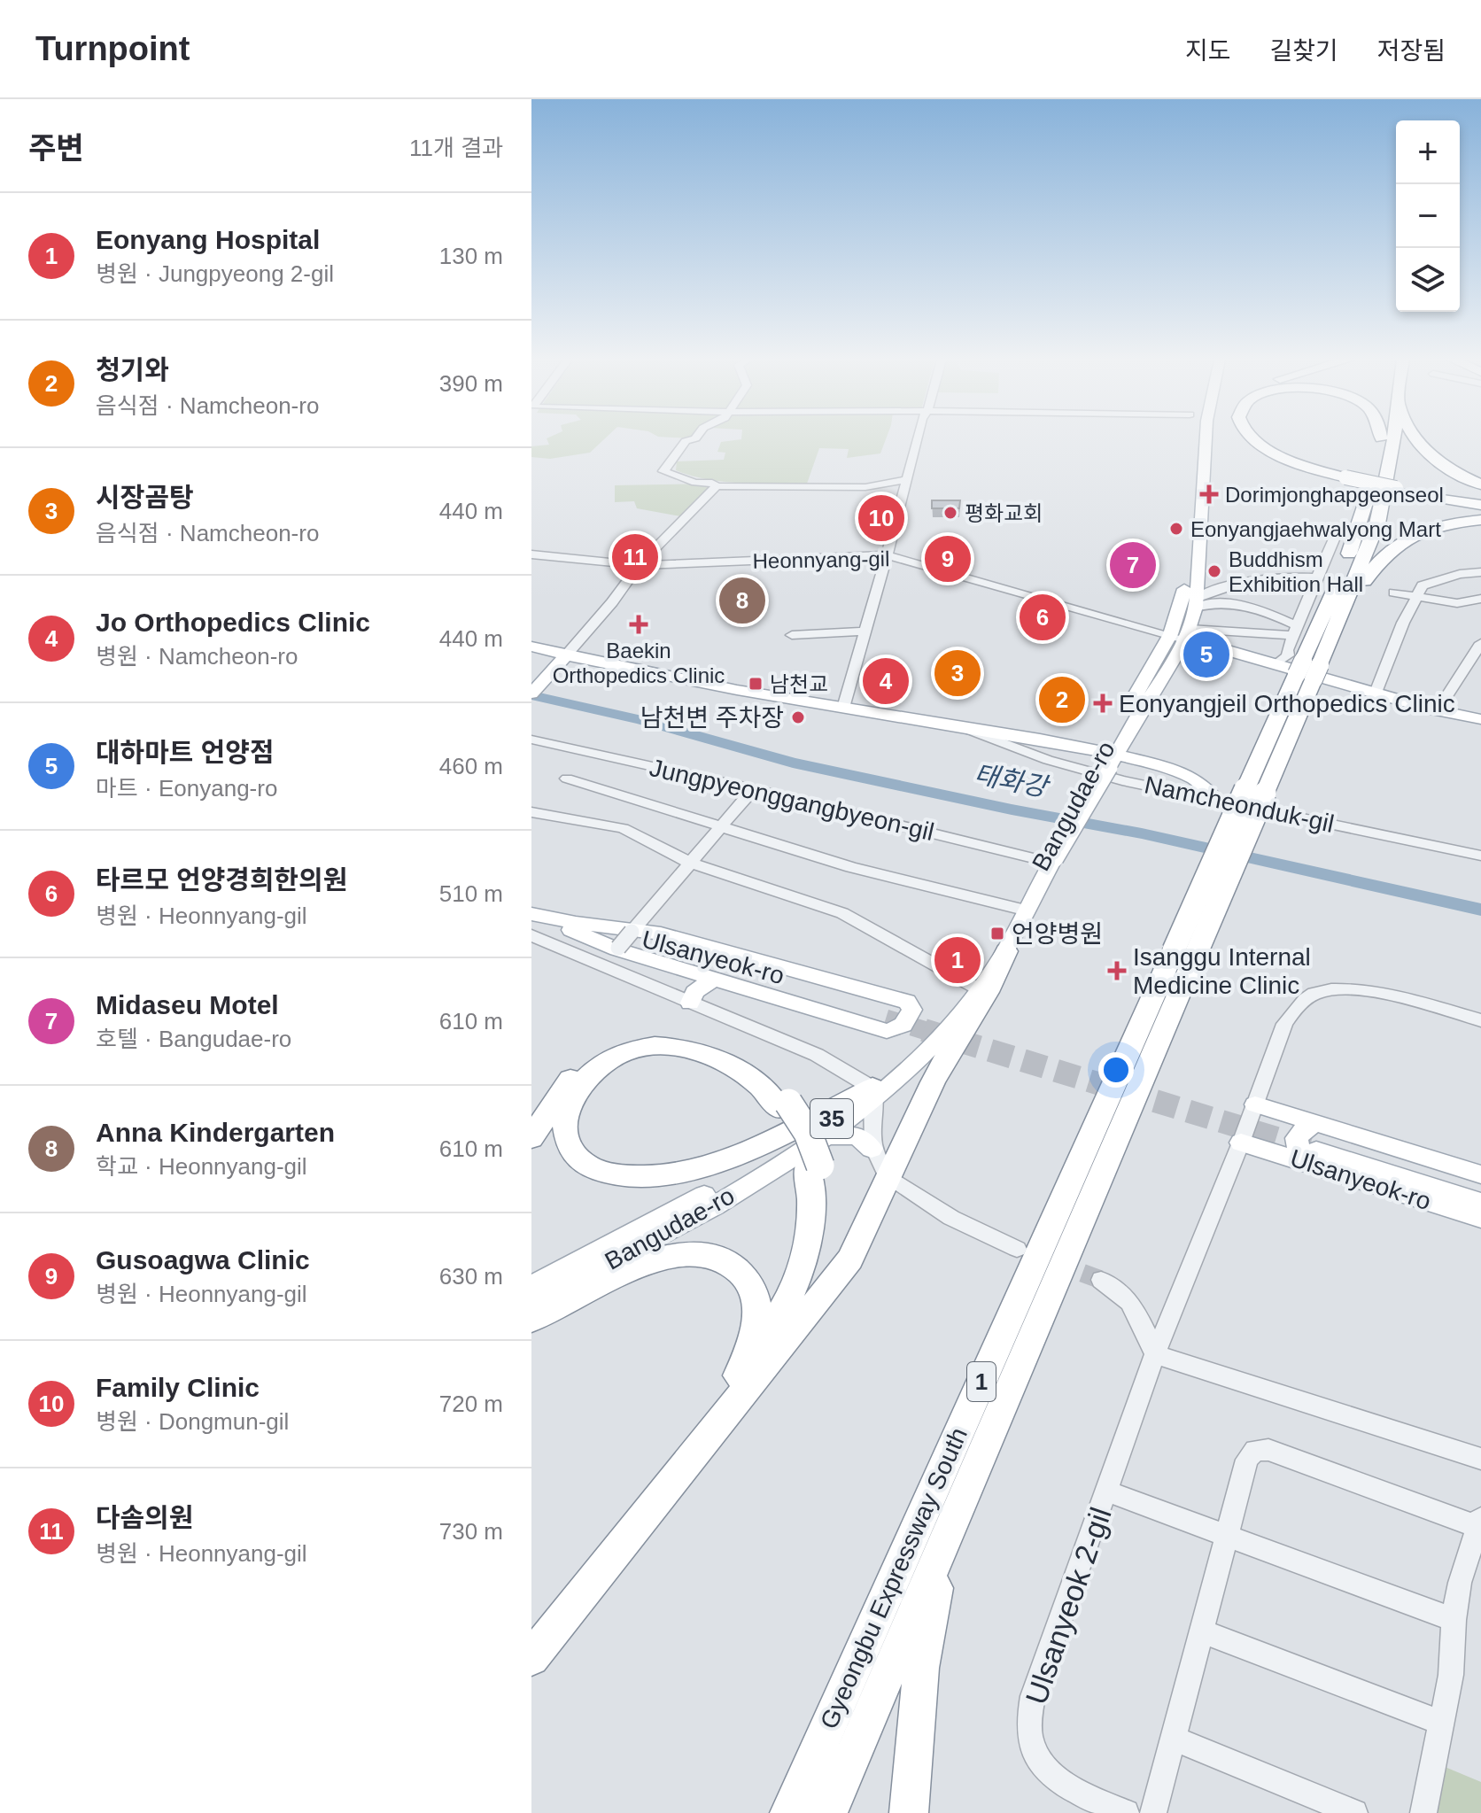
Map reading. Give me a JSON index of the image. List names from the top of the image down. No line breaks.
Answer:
{"streets":{"highway":["1","Gyeongbu Expressway South"],"main road":["Bangudae-ro","Ulsanyeok-ro","35"],"street":["Heonnyang-gil","Jungpyeonggangbyeon-gil","Namcheonduk-gil","Ulsanyeok 2-gil"]},"crossings":[["Heonnyang-gil","Bangudae-ro"],["Jungpyeonggangbyeon-gil","Bangudae-ro"],["Jungpyeonggangbyeon-gil","35"],["Bangudae-ro","Ulsanyeok-ro"],["Bangudae-ro","35"],["Ulsanyeok-ro","Ulsanyeok 2-gil"],["1","Gyeongbu Expressway South"]],"water":["태화강"],"places":{"health":["Dorimjonghapgeonseol","Baekin Orthopedics Clinic","Eonyangjeil Orthopedics Clinic","Isanggu Internal Medicine Clinic"],"other":["평화교회","Eonyangjaehwalyong Mart","Buddhism Exhibition Hall","남천변 주차장"],"transit":["남천교","언양병원"]},"page":{"header":"Turnpoint","nav":["지도","길찾기","저장됨"],"heading":["주변","11개 결과"],"map_buttons":["+","−"],"list":[{"mark":"1","name":"Eonyang Hospital","note":"병원 · Jungpyeong 2-gil","value":"130 m"},{"mark":"2","name":"청기와","note":"음식점 · Namcheon-ro","value":"390 m"},{"mark":"3","name":"시장곰탕","note":"음식점 · Namcheon-ro","value":"440 m"},{"mark":"4","name":"Jo Orthopedics Clinic","note":"병원 · Namcheon-ro","value":"440 m"},{"mark":"5","name":"대하마트 언양점","note":"마트 · Eonyang-ro","value":"460 m"},{"mark":"6","name":"타르모 언양경희한의원","note":"병원 · Heonnyang-gil","value":"510 m"},{"mark":"7","name":"Midaseu Motel","note":"호텔 · Bangudae-ro","value":"610 m"},{"mark":"8","name":"Anna Kindergarten","note":"학교 · Heonnyang-gil","value":"610 m"},{"mark":"9","name":"Gusoagwa Clinic","note":"병원 · Heonnyang-gil","value":"630 m"},{"mark":"10","name":"Family Clinic","note":"병원 · Dongmun-gil","value":"720 m"},{"mark":"11","name":"다솜의원","note":"병원 · Heonnyang-gil","value":"730 m"}],"pins":["10","11","9","7","8","6","5","3","4","2","1"]}}
